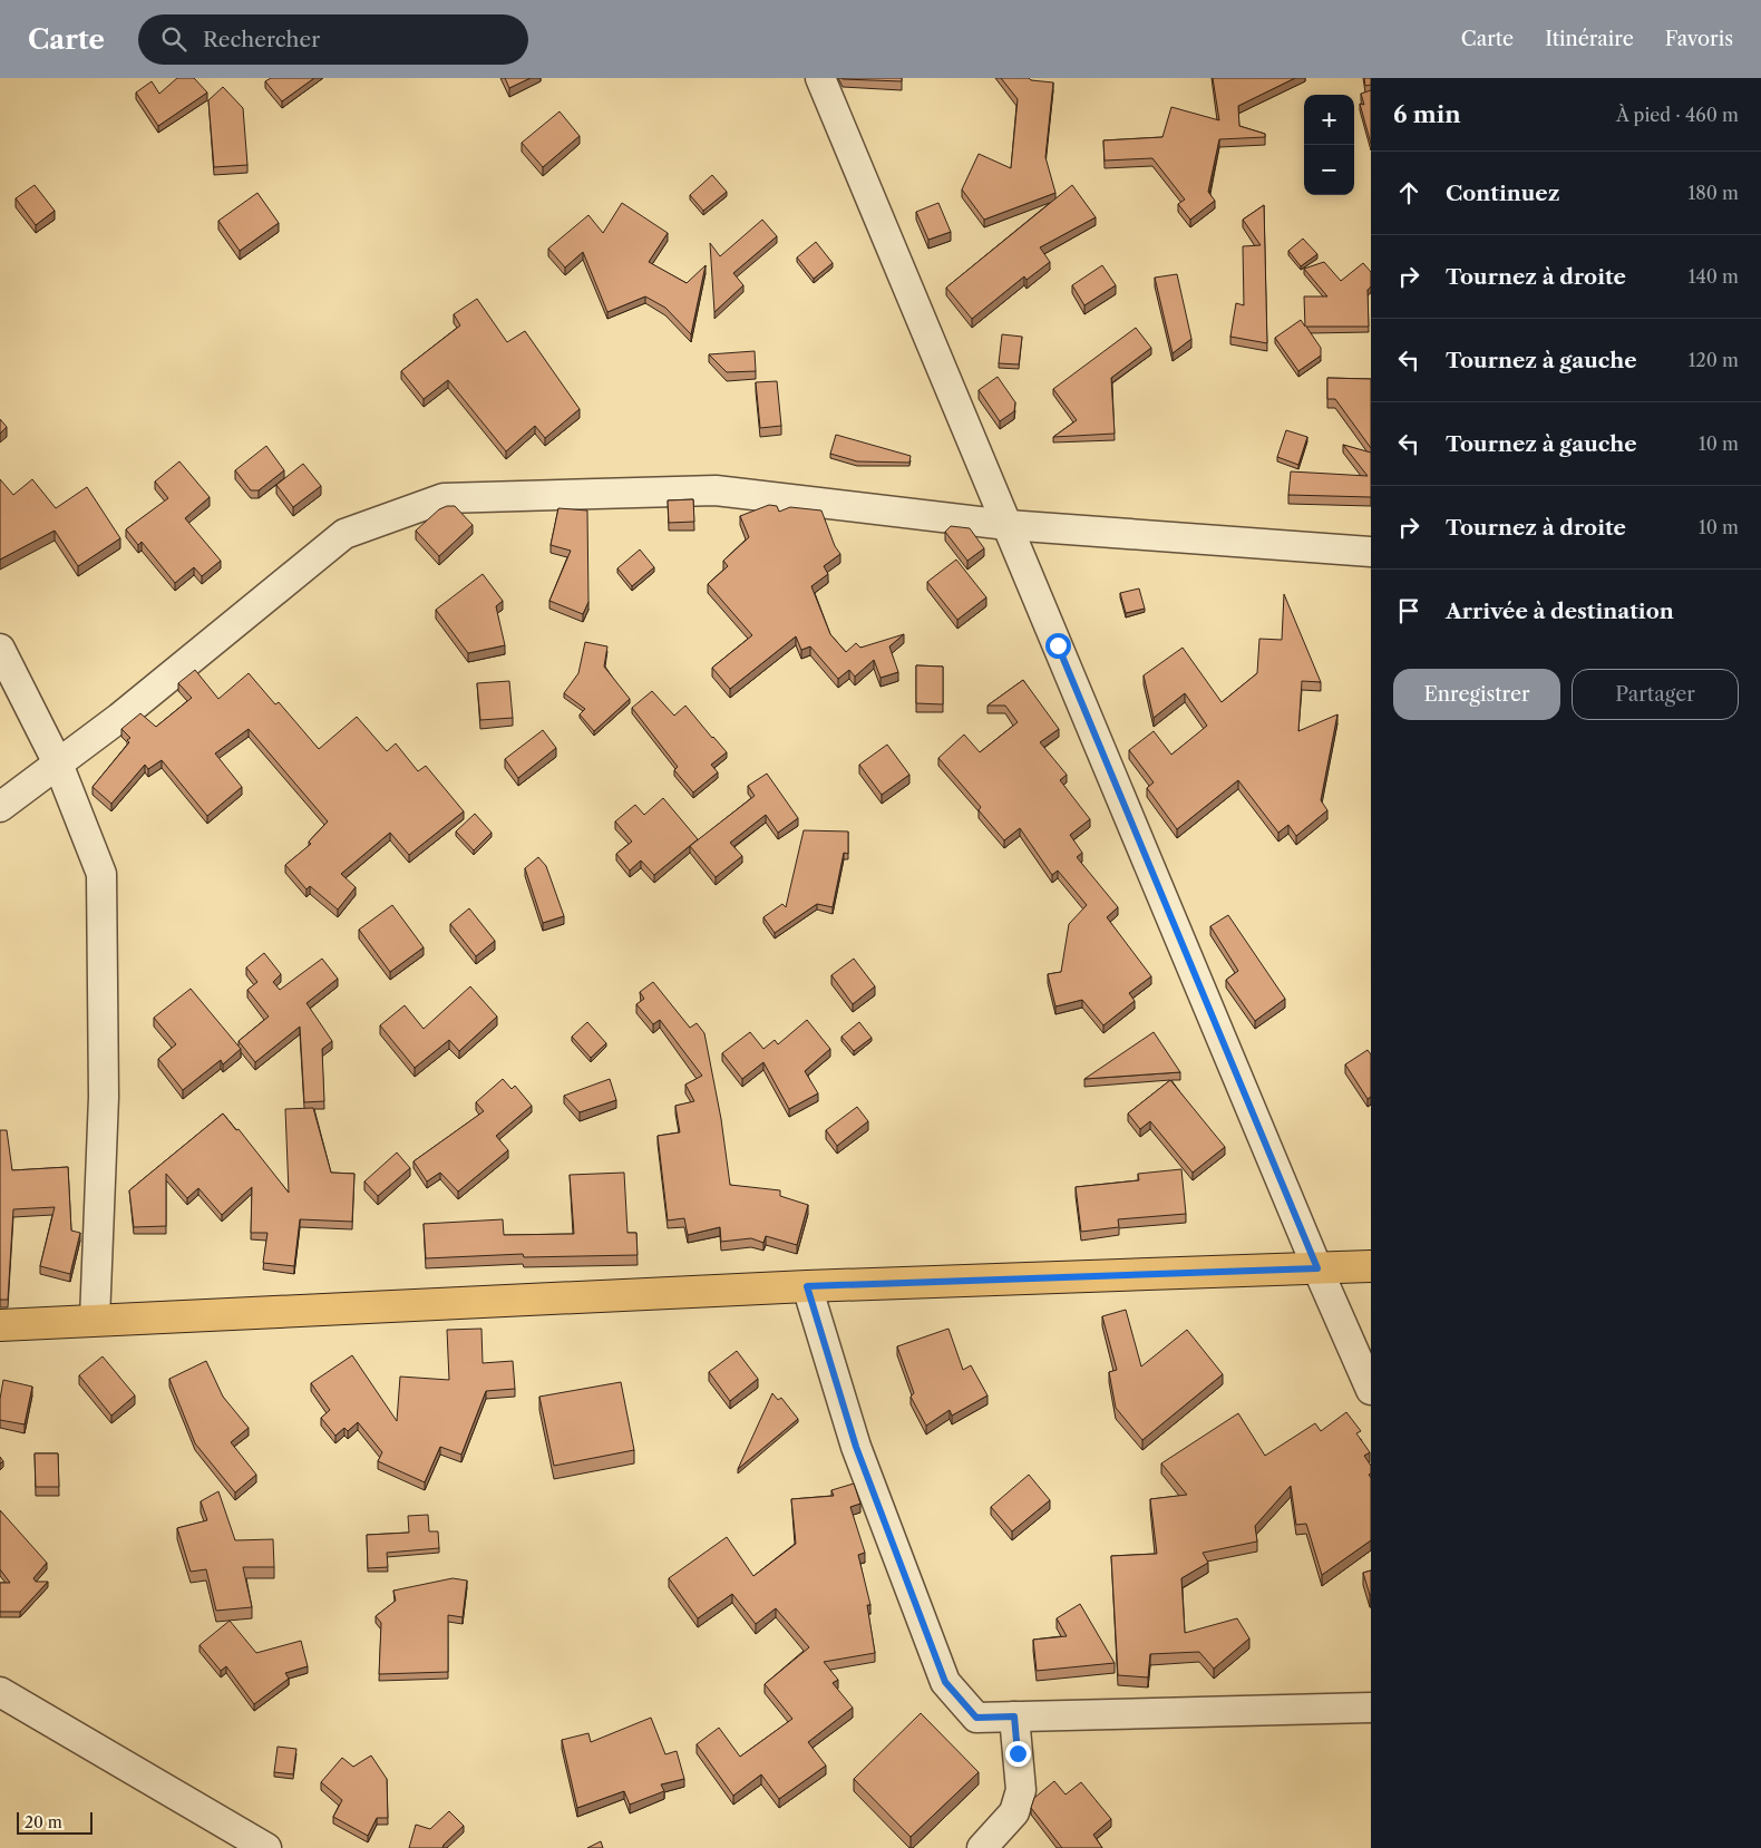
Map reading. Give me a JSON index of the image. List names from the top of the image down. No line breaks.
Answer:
{"scale_bar":"20 m","page":{"header":"Carte","search":"Rechercher","nav":["Carte","Itinéraire","Favoris"],"heading":["6 min","À pied · 460 m"],"map_buttons":["+","−"],"list":[["Continuez","180 m"],["Tournez à droite","140 m"],["Tournez à gauche","120 m"],["Tournez à gauche","10 m"],["Tournez à droite","10 m"],"Arrivée à destination"],"buttons":["Enregistrer","Partager"],"scale":"20 m"}}
